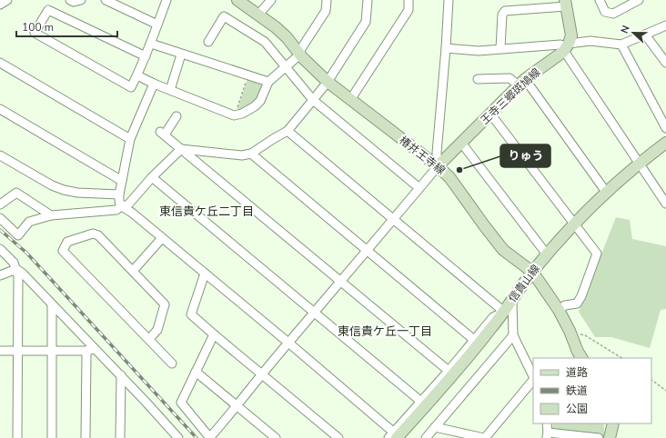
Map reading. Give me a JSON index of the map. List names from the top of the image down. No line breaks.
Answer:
{"streets":{"main road":["王寺三郷斑鳩線","椿井王寺線","信貴山線"]},"crossings":[["王寺三郷斑鳩線","椿井王寺線"],["椿井王寺線","信貴山線"]],"districts":["東信貴ケ丘二丁目","東信貴ケ丘一丁目"],"places":["りゅう"],"legend":["道路","鉄道","公園"],"scale_bar":"100 m","north":"left"}
